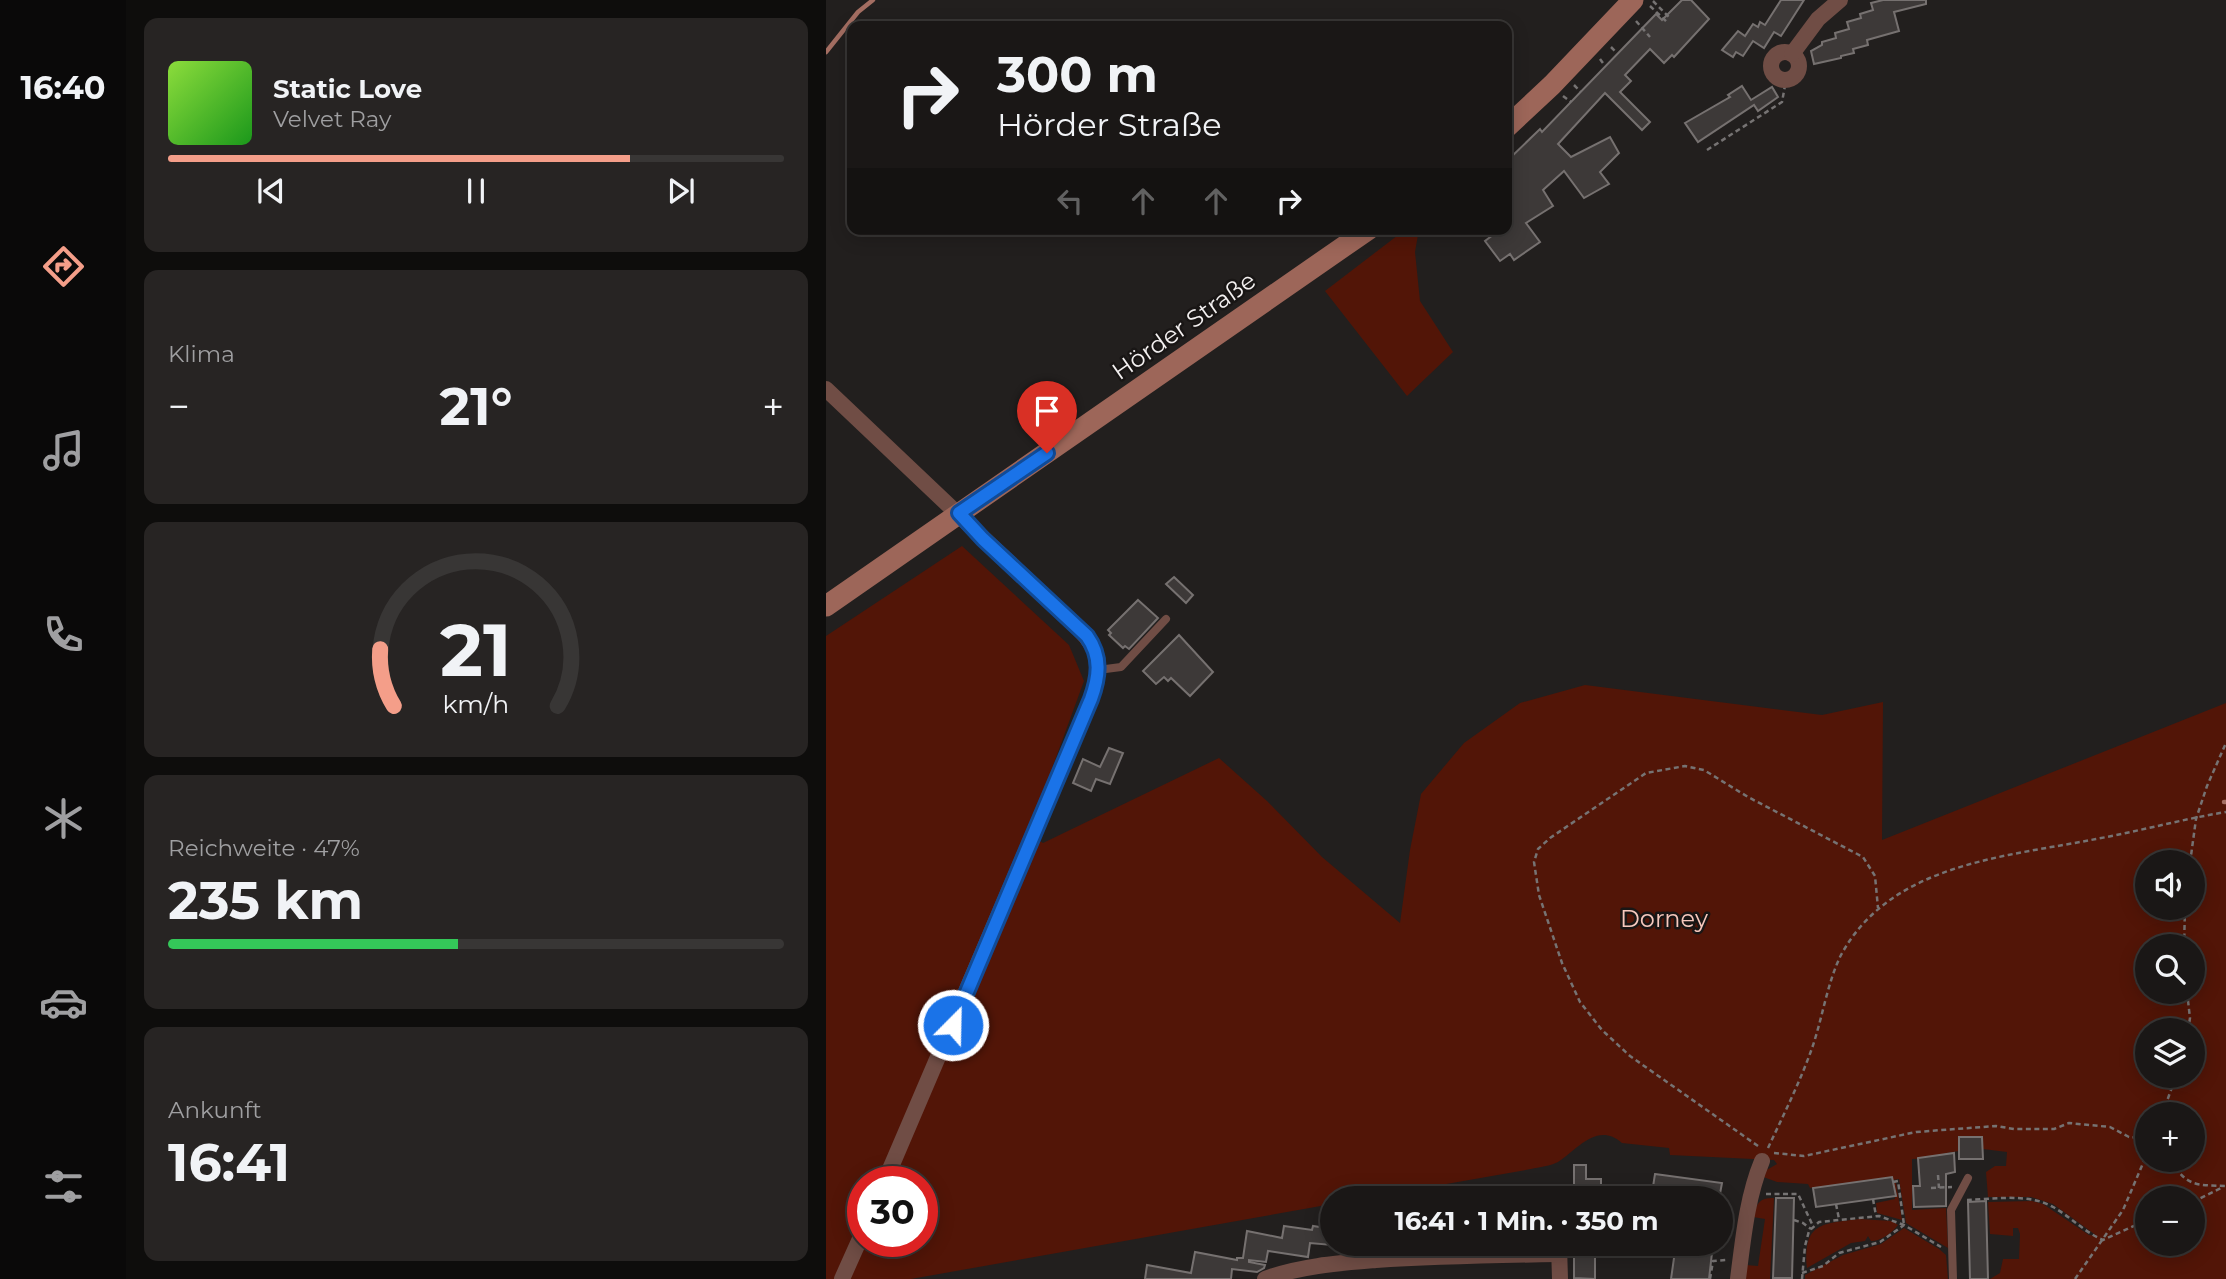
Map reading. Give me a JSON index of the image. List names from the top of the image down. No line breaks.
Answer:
{"streets":{"main road":["Hörder Straße"]},"parks":["Dorney"],"page":{"tabs":"16:40","turn":["300 m","Hörder Straße"],"song":["Static Love","Velvet Ray"],"tile":["Klima",["Reichweite · 47%","235 km"],["Ankunft","16:41"]],"heat":["−","21°","+"],"map_buttons":["+","−"],"limit":"30","trip":"16:41 · 1 Min. · 350 m","gauge":["21","km/h"]}}
